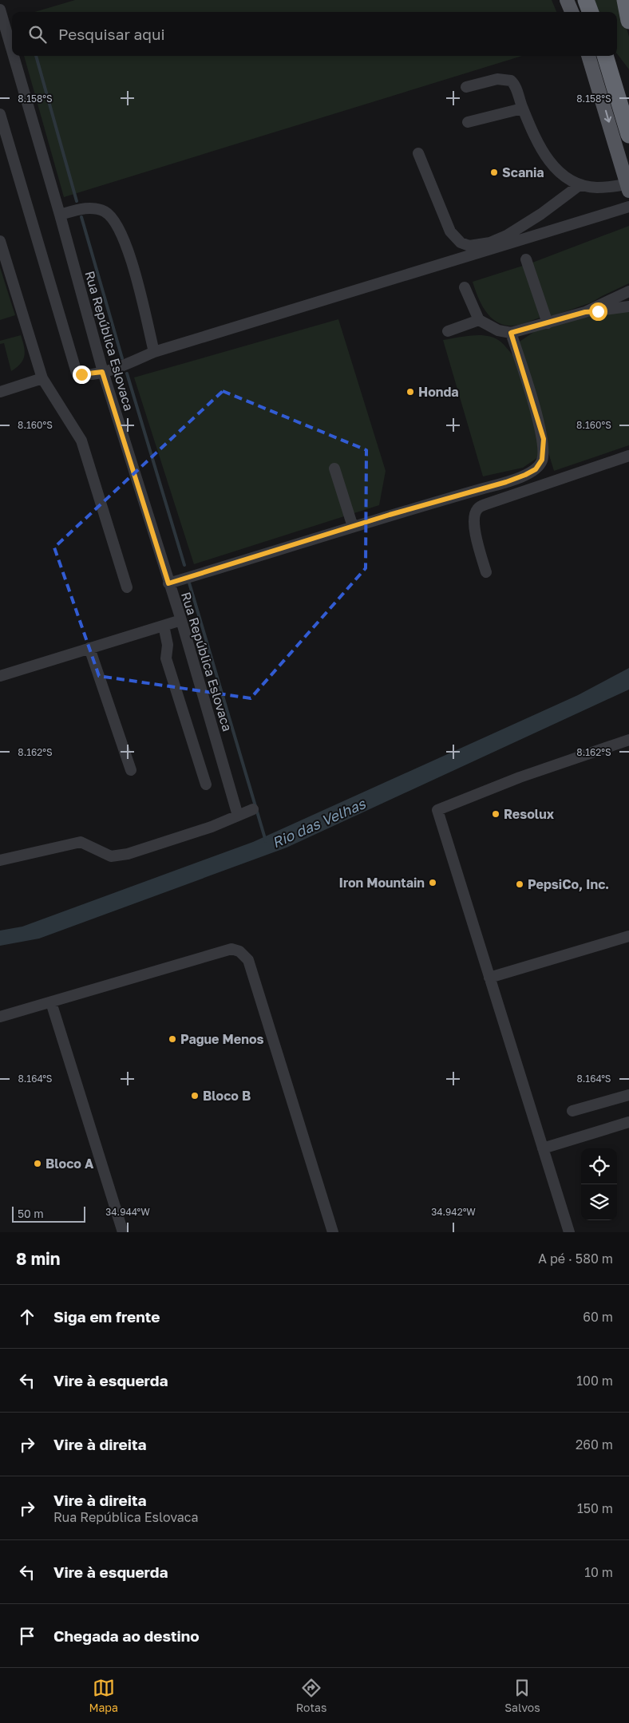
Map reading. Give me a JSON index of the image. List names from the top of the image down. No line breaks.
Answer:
{"streets":{"lane":["Rua República Eslovaca"]},"water":["Rio das Velhas"],"places":["Scania","Honda","Resolux","Iron Mountain","PepsiCo, Inc.","Pague Menos","Bloco B","Bloco A"],"scale_bar":"50 m","page":{"search":"Pesquisar aqui","scale":"50 m","heading":["8 min","A pé · 580 m"],"list":[["Siga em frente","60 m"],["Vire à esquerda","100 m"],["Vire à direita","260 m"],["Vire à direita","Rua República Eslovaca","150 m"],["Vire à esquerda","10 m"],"Chegada ao destino"],"nav":["Mapa","Rotas","Salvos"]},"coordinates":["8.158°S","8.160°S","8.162°S","8.164°S","34.944°W","34.942°W"]}
